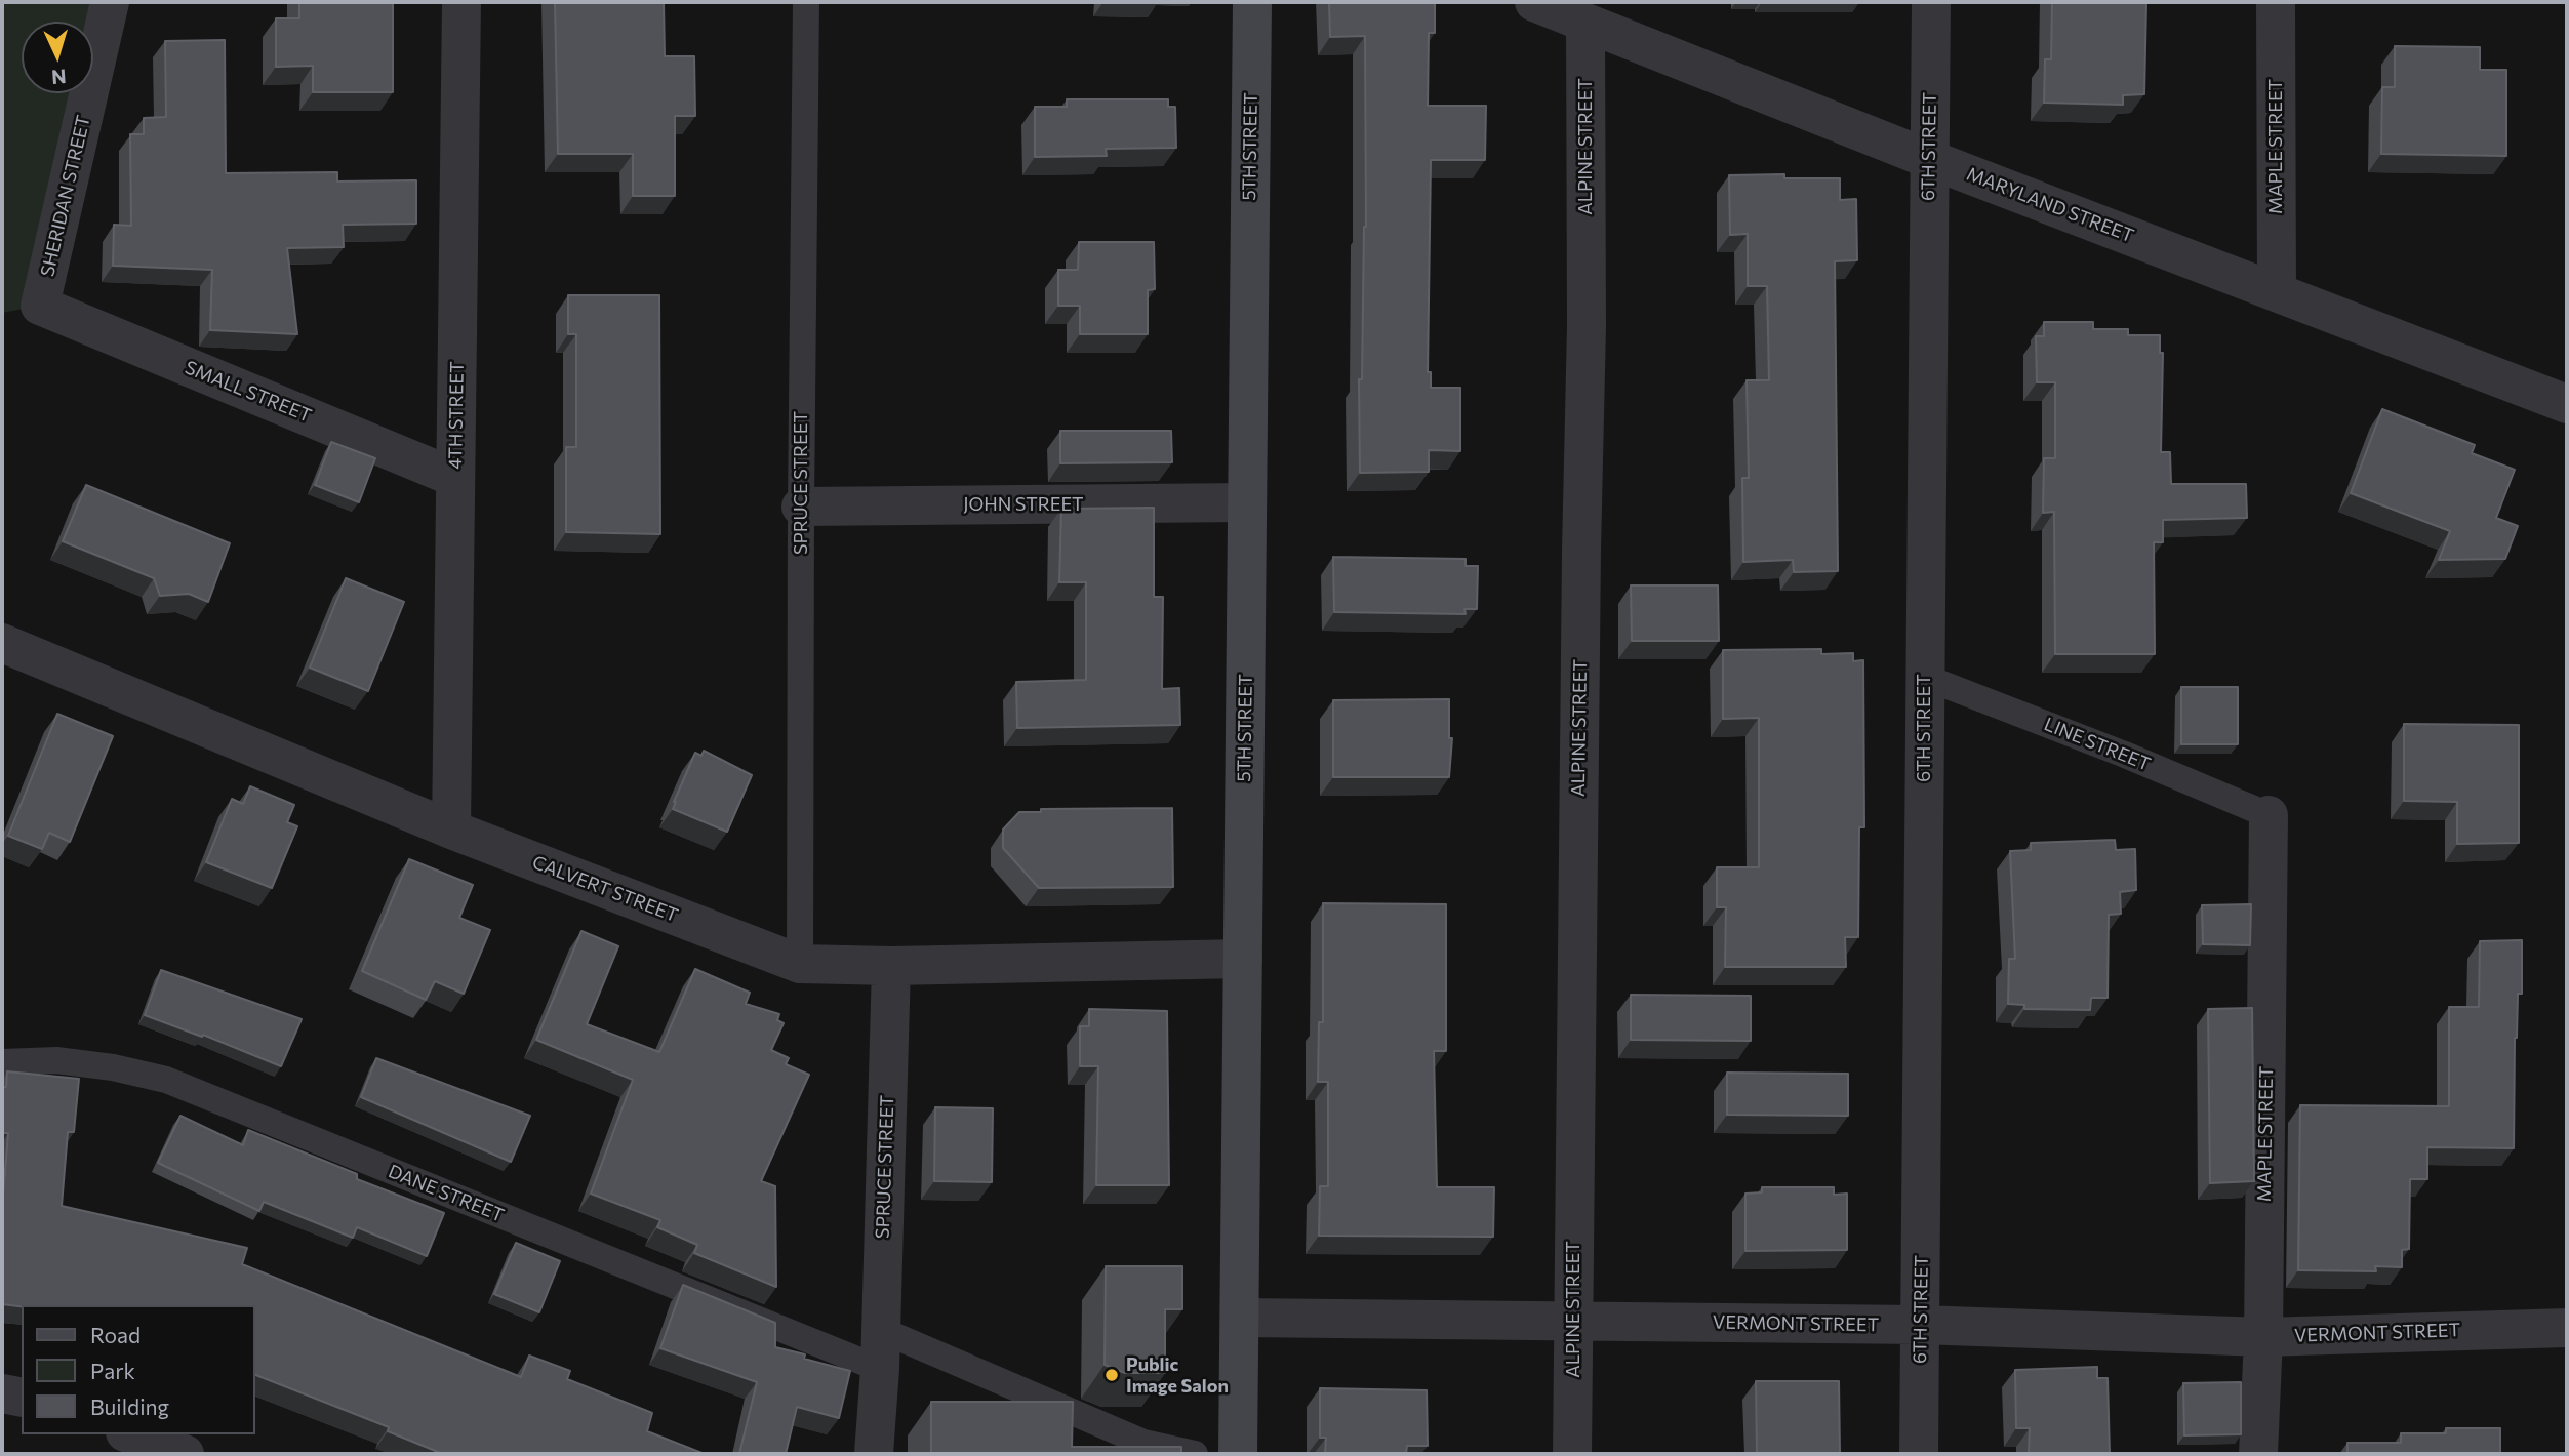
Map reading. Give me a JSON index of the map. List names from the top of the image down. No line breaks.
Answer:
{"streets":{"street":["5TH STREET","ALPINE STREET","6TH STREET","MAPLE STREET","SHERIDAN STREET","MARYLAND STREET","SMALL STREET","4TH STREET","SPRUCE STREET","JOHN STREET","CALVERT STREET","VERMONT STREET"],"lane":["LINE STREET","DANE STREET"]},"crossings":[["5TH STREET","JOHN STREET"],["5TH STREET","CALVERT STREET"],["5TH STREET","VERMONT STREET"],["ALPINE STREET","MARYLAND STREET"],["ALPINE STREET","VERMONT STREET"],["6TH STREET","MARYLAND STREET"],["6TH STREET","LINE STREET"],["6TH STREET","VERMONT STREET"],["MAPLE STREET","MARYLAND STREET"],["MAPLE STREET","LINE STREET"],["MAPLE STREET","VERMONT STREET"],["SHERIDAN STREET","SMALL STREET"],["SMALL STREET","4TH STREET"],["4TH STREET","CALVERT STREET"],["SPRUCE STREET","JOHN STREET"],["SPRUCE STREET","CALVERT STREET"],["SPRUCE STREET","DANE STREET"]],"places":["Public Image Salon"],"legend":["Road","Park","Building"],"north":"bottom"}
